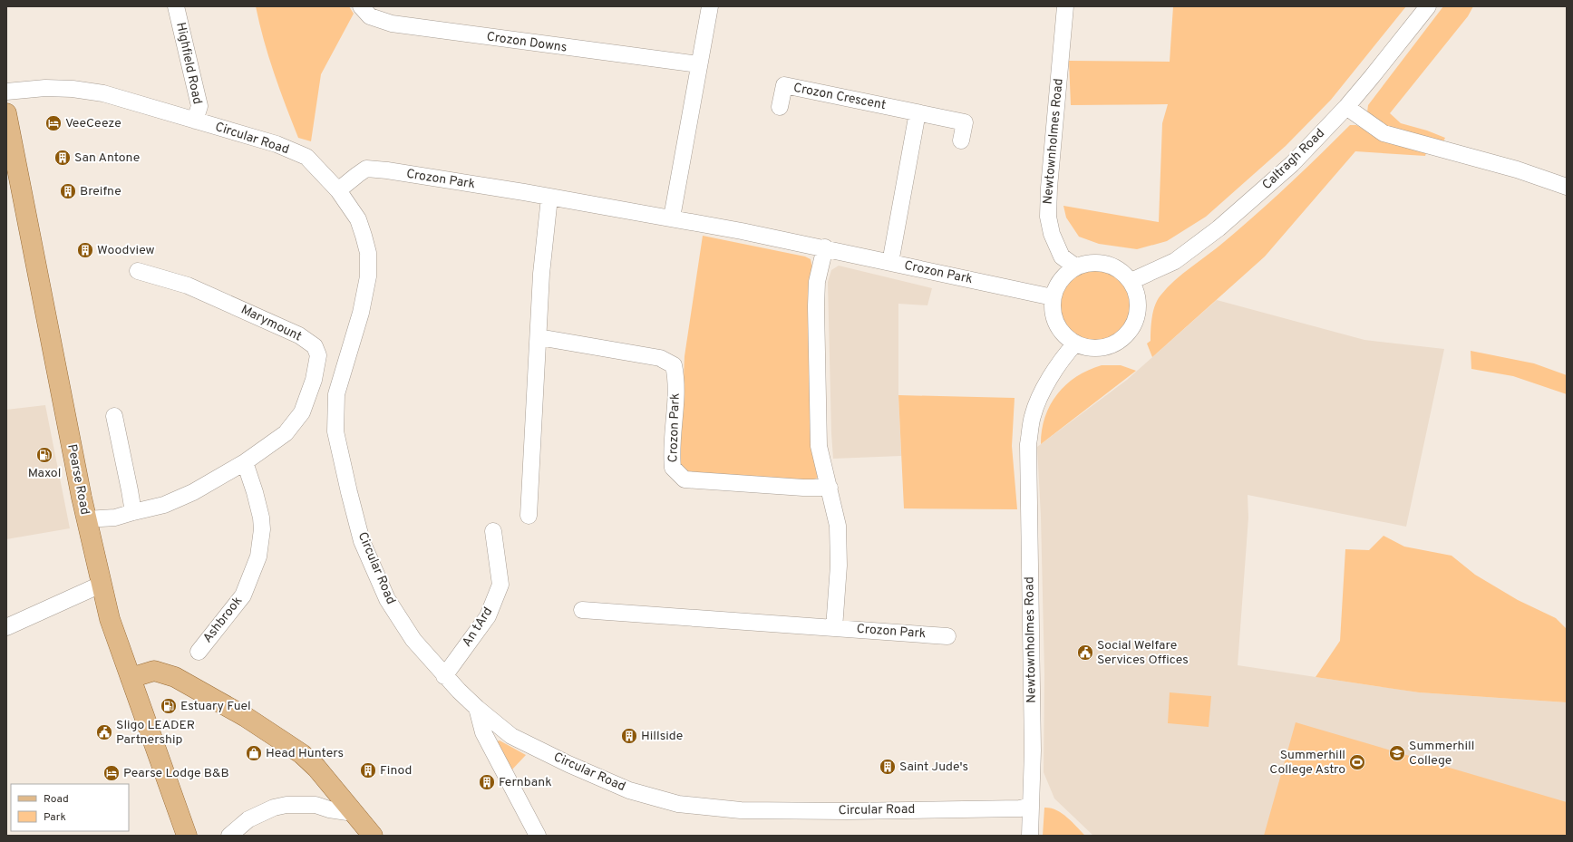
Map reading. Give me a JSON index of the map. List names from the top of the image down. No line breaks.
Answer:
{"streets":{"main road":["Pearse Road"],"street":["Crozon Downs","Highfield Road","Crozon Crescent","Circular Road","Newtownholmes Road","Caltragh Road","Crozon Park","Marymount","Ashbrook","An tArd"]},"crossings":[["Highfield Road","Circular Road"],["Circular Road","Newtownholmes Road"],["Circular Road","Crozon Park"],["Circular Road","An tArd"],["Newtownholmes Road","Caltragh Road"],["Newtownholmes Road","Crozon Park"],["Caltragh Road","Crozon Park"],["Marymount","Pearse Road"],["Marymount","Ashbrook"]],"places":{"hotel":["VeeCeeze","Pearse Lodge B&B"],"building":["San Antone","Breifne","Woodview","Hillside","Saint Jude's","Finod","Fernbank"],"fuel station":["Maxol","Estuary Fuel"],"public building":["Social Welfare Services Offices","Sligo LEADER Partnership"],"shop":["Head Hunters"],"school or university":["Summerhill College"],"sports":["Summerhill College Astro"]},"legend":["Road","Park"]}
